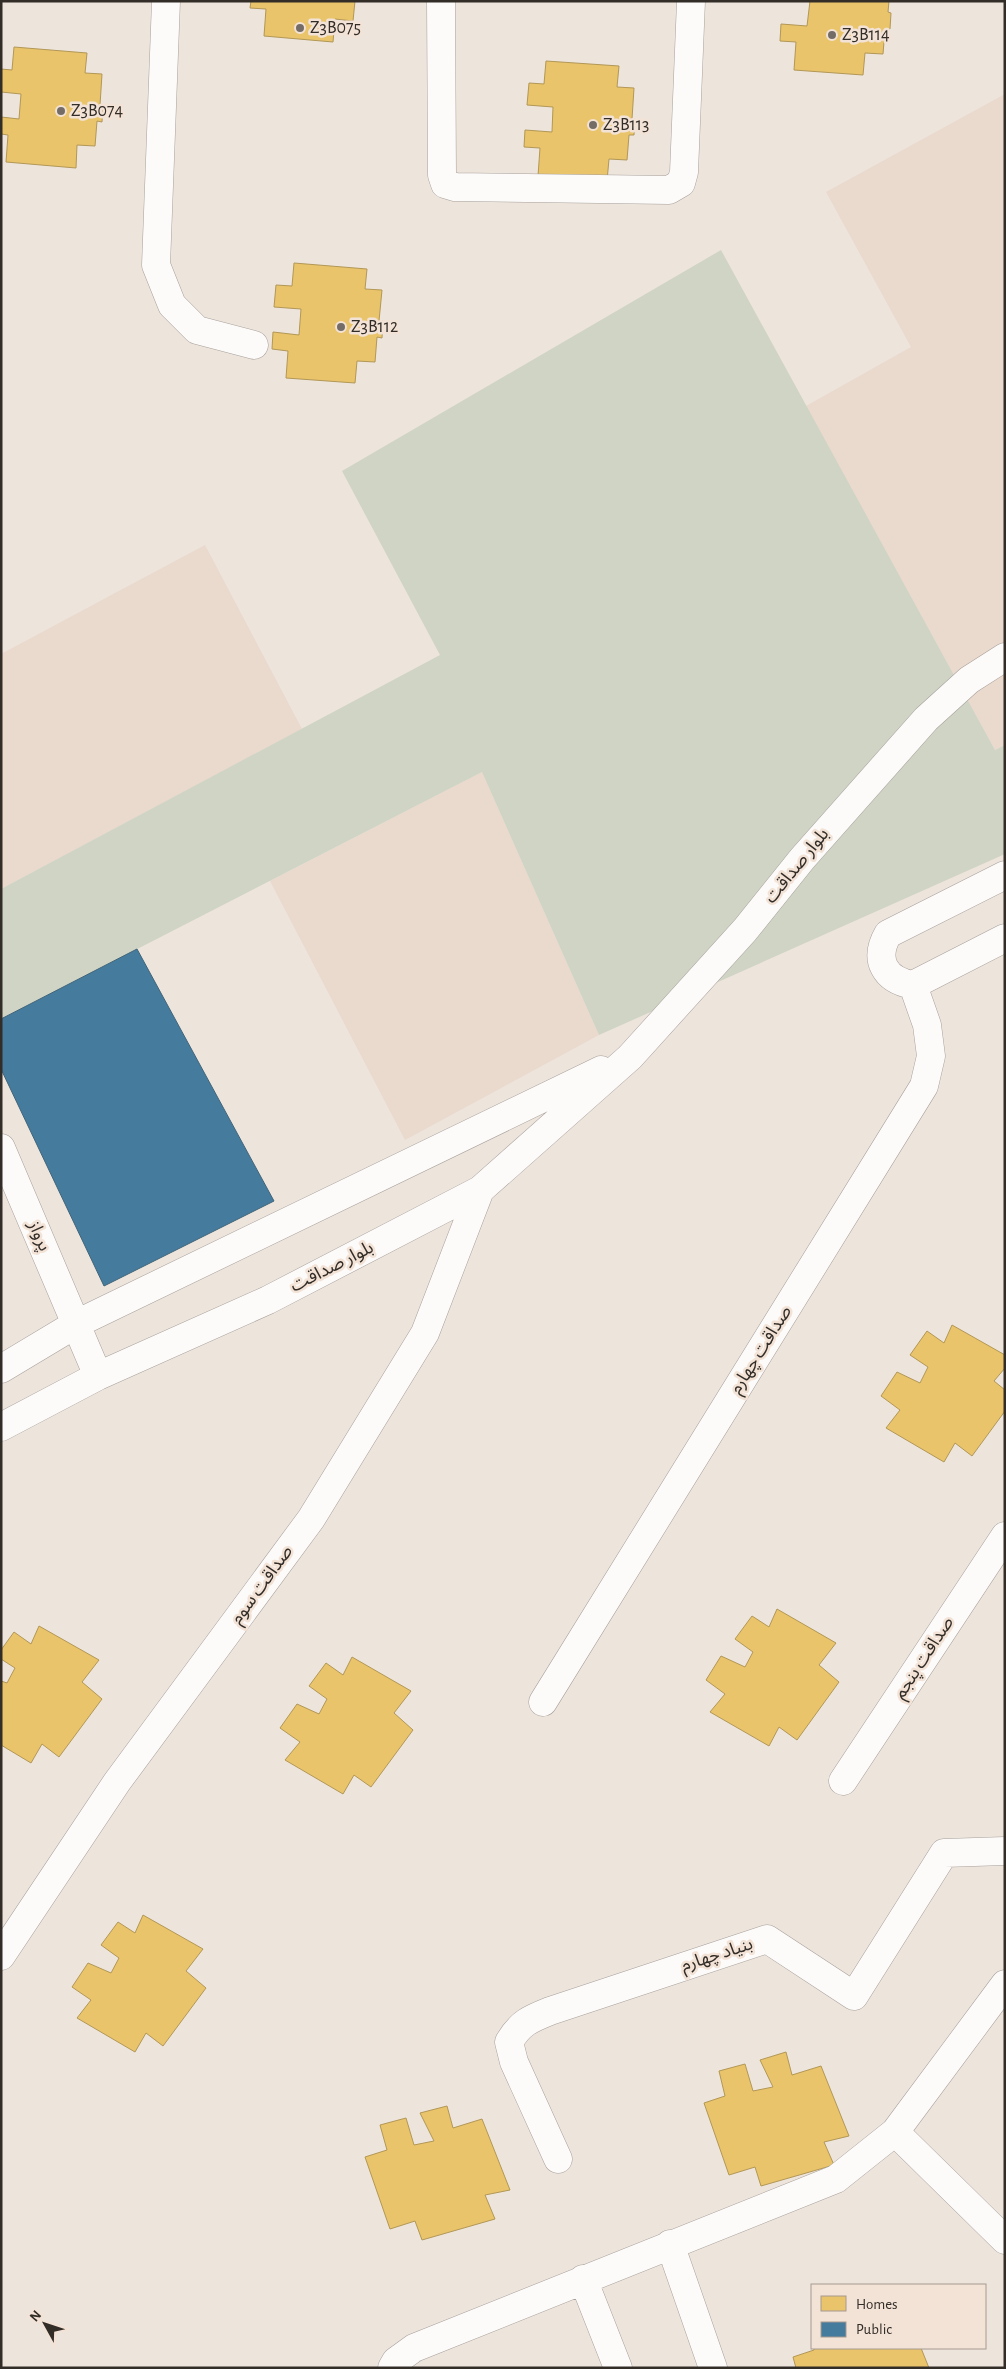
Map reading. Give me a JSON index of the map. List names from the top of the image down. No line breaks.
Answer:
{"streets":{"street":["بلوار صداقت","پرواز","صداقت چهارم","صداقت سوم","صداقت پنجم","بنیاد چهارم"]},"crossings":[["بلوار صداقت","پرواز"],["بلوار صداقت","صداقت سوم"]],"places":["Z3B075","Z3B114","Z3B074","Z3B113","Z3B112"],"legend":["Homes","Public"],"north":"top left"}
